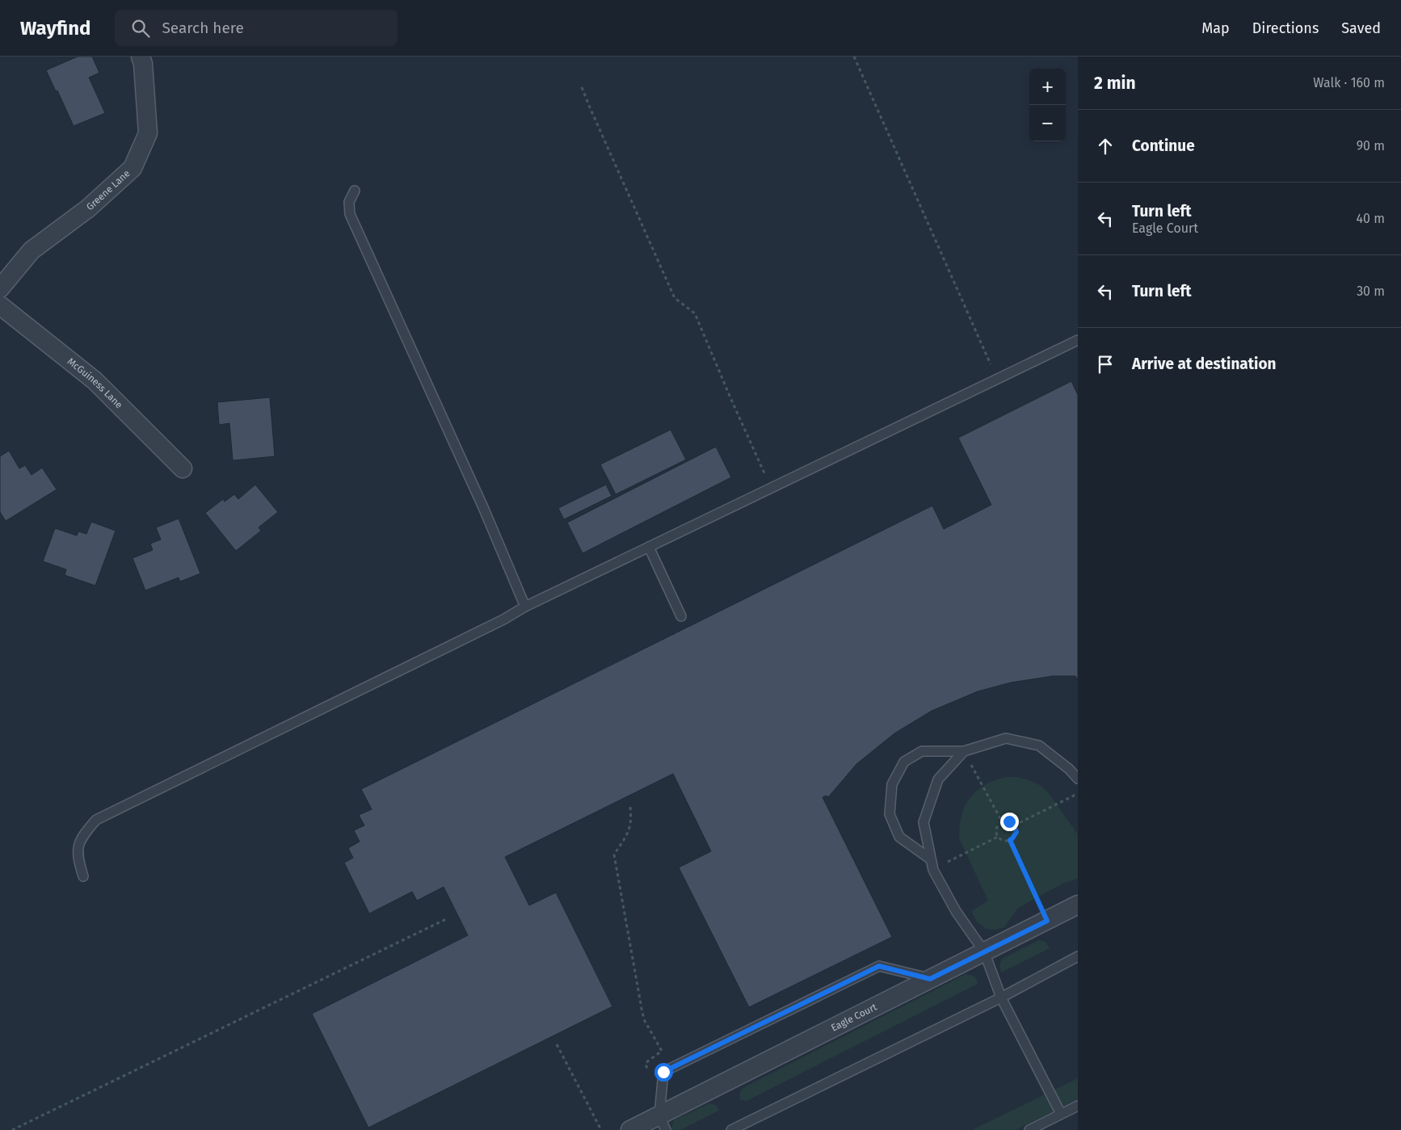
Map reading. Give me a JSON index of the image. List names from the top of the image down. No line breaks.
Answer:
{"streets":{"street":["Greene Lane","McGuiness Lane","Eagle Court"]},"page":{"header":"Wayfind","search":"Search here","nav":["Map","Directions","Saved"],"heading":["2 min","Walk · 160 m"],"map_buttons":["+","−"],"list":[["Continue","90 m"],["Turn left","Eagle Court","40 m"],["Turn left","30 m"],"Arrive at destination"]}}
